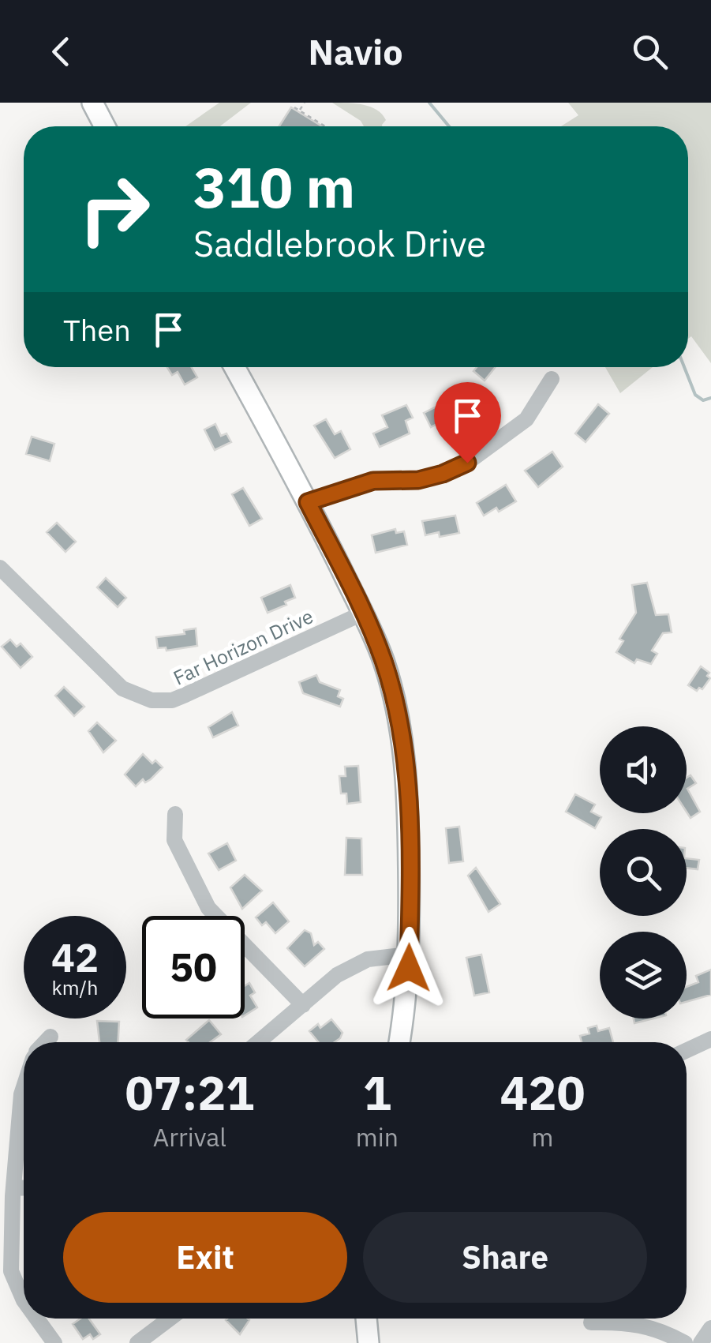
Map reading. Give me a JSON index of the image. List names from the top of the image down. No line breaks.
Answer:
{"streets":{"street":["Far Horizon Drive"]},"page":{"header":"Navio","turn":["310 m","Saddlebrook Drive"],"then":"Then","speed":"42 km/h","limit":"50","eta":["07:21","Arrival","1","min","420","m"],"buttons":["Exit","Share"]}}
